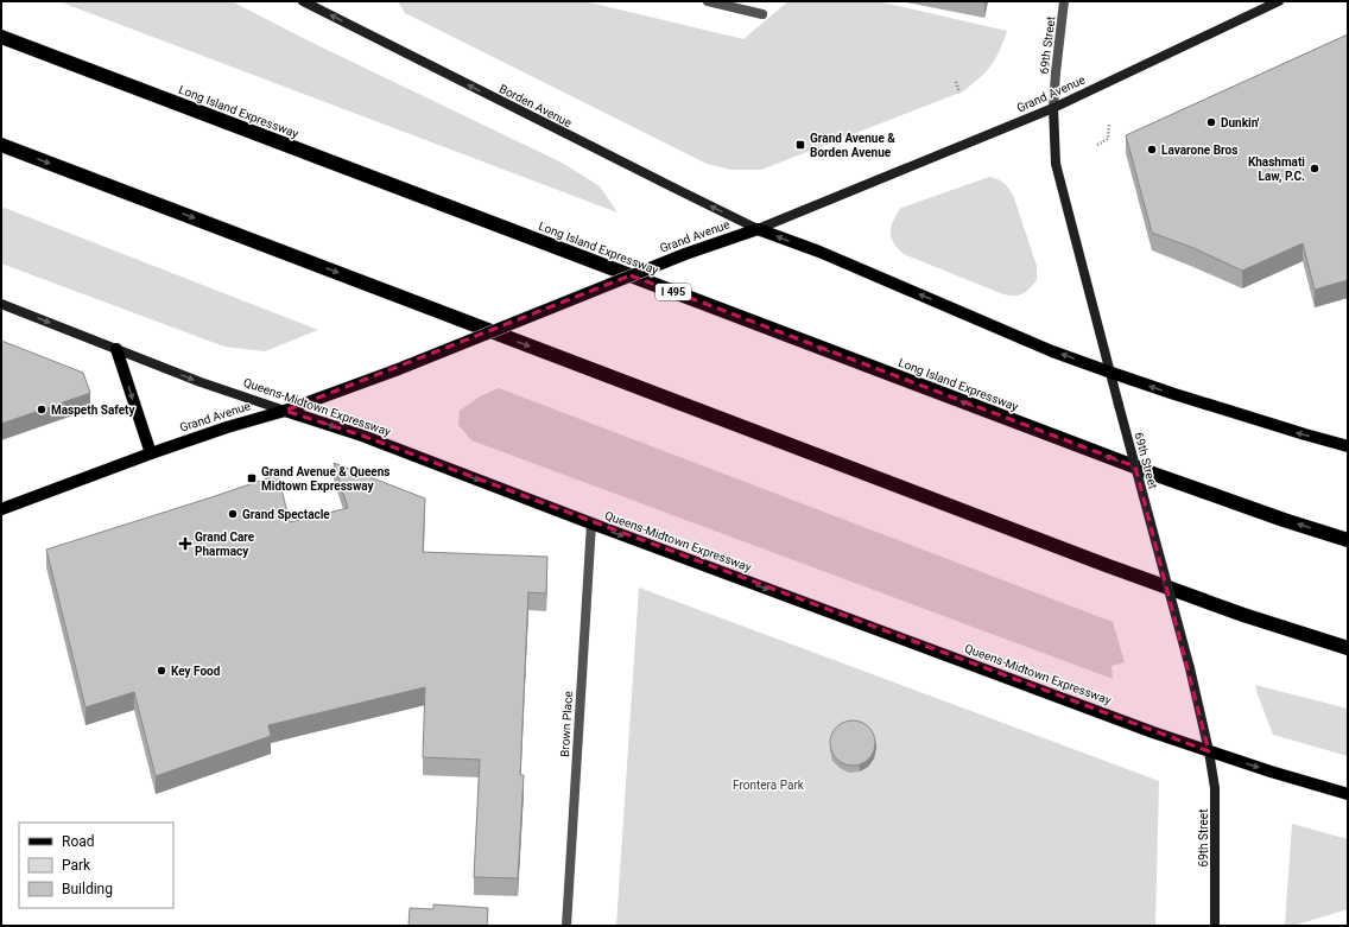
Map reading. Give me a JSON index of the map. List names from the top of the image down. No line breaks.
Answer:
{"streets":{"highway":["Long Island Expressway","I 495"],"main road":["69th Street","Grand Avenue","Borden Avenue","Queens-Midtown Expressway"],"street":["Brown Place"]},"crossings":[["69th Street","Grand Avenue"],["69th Street","Queens-Midtown Expressway"],["Grand Avenue","Borden Avenue"],["Grand Avenue","Queens-Midtown Expressway"],["Queens-Midtown Expressway","Brown Place"]],"one_way":["Borden Avenue","Queens-Midtown Expressway"],"parks":["Frontera Park"],"places":{"other":["Dunkin'","Lavarone Bros","Khashmati Law, P.C.","Maspeth Safety","Grand Spectacle","Key Food"],"transit":["Grand Avenue & Borden Avenue","Grand Avenue & Queens Midtown Expressway"],"health":["Grand Care Pharmacy"]},"legend":["Road","Park","Building"]}
